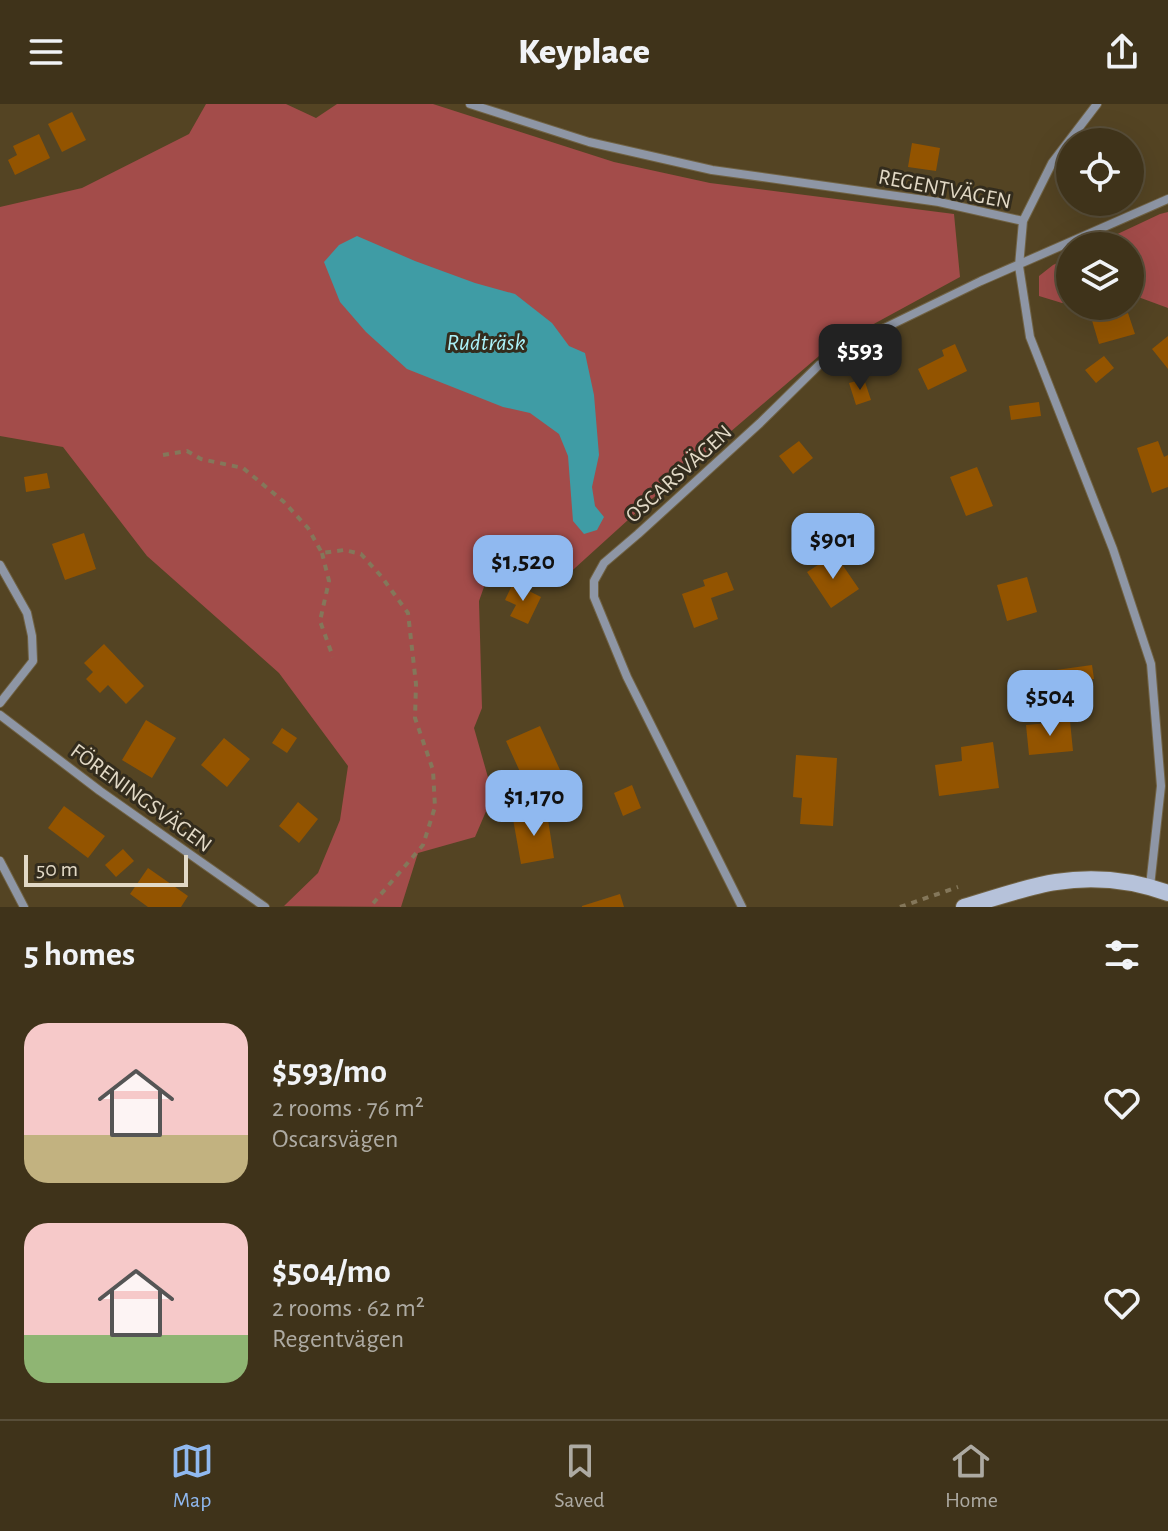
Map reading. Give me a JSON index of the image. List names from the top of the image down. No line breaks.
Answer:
{"streets":{"street":["REGENTVÄGEN","OSCARSVÄGEN","FÖRENINGSVÄGEN"]},"crossings":[["REGENTVÄGEN","OSCARSVÄGEN"]],"water":["Rudträsk"],"scale_bar":"50 m","page":{"header":"Keyplace","price":["$593","$901","$1,520","$504","$1,170"],"scale":"50 m","heading":"5 homes","list":[{"name":"$593/mo","note":"2 rooms · 76 m² · Oscarsvägen"},{"name":"$504/mo","note":"2 rooms · 62 m² · Regentvägen"}],"tabs":["Map","Saved","Home"]}}
